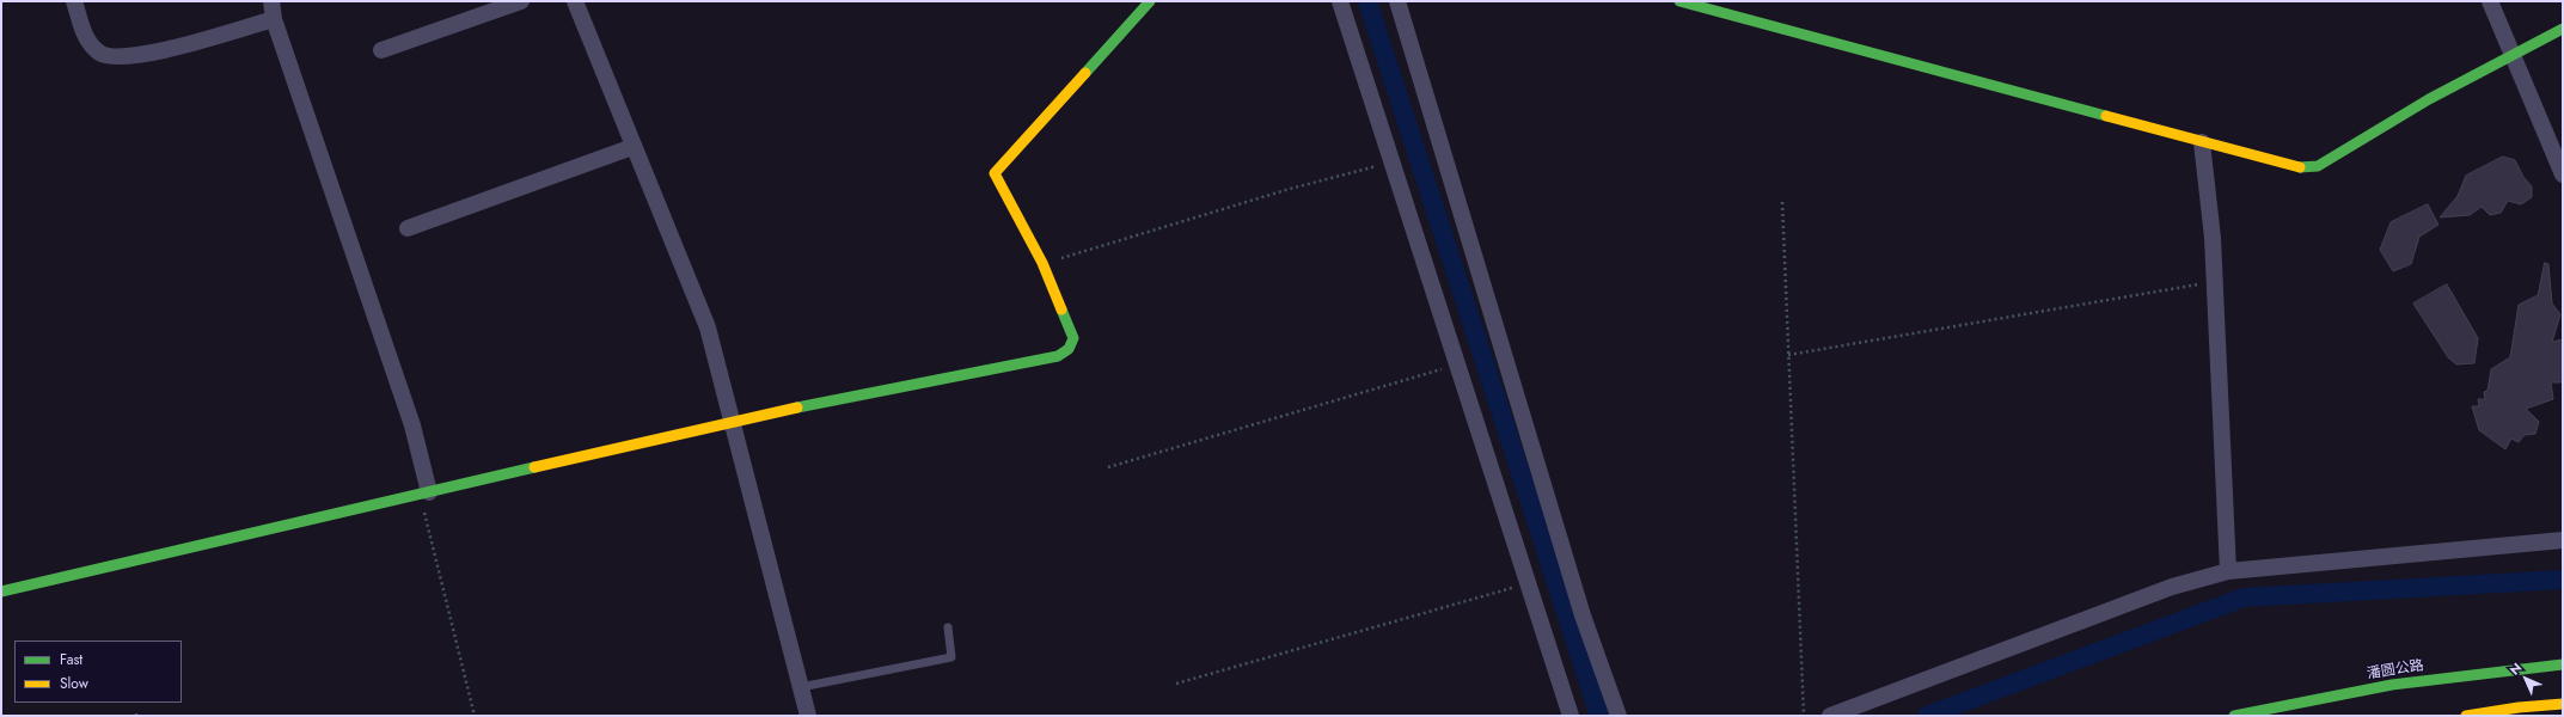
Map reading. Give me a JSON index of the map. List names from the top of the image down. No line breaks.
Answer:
{"streets":{"street":["潘圆公路"]},"legend":["Fast","Slow"],"north":"top left"}
